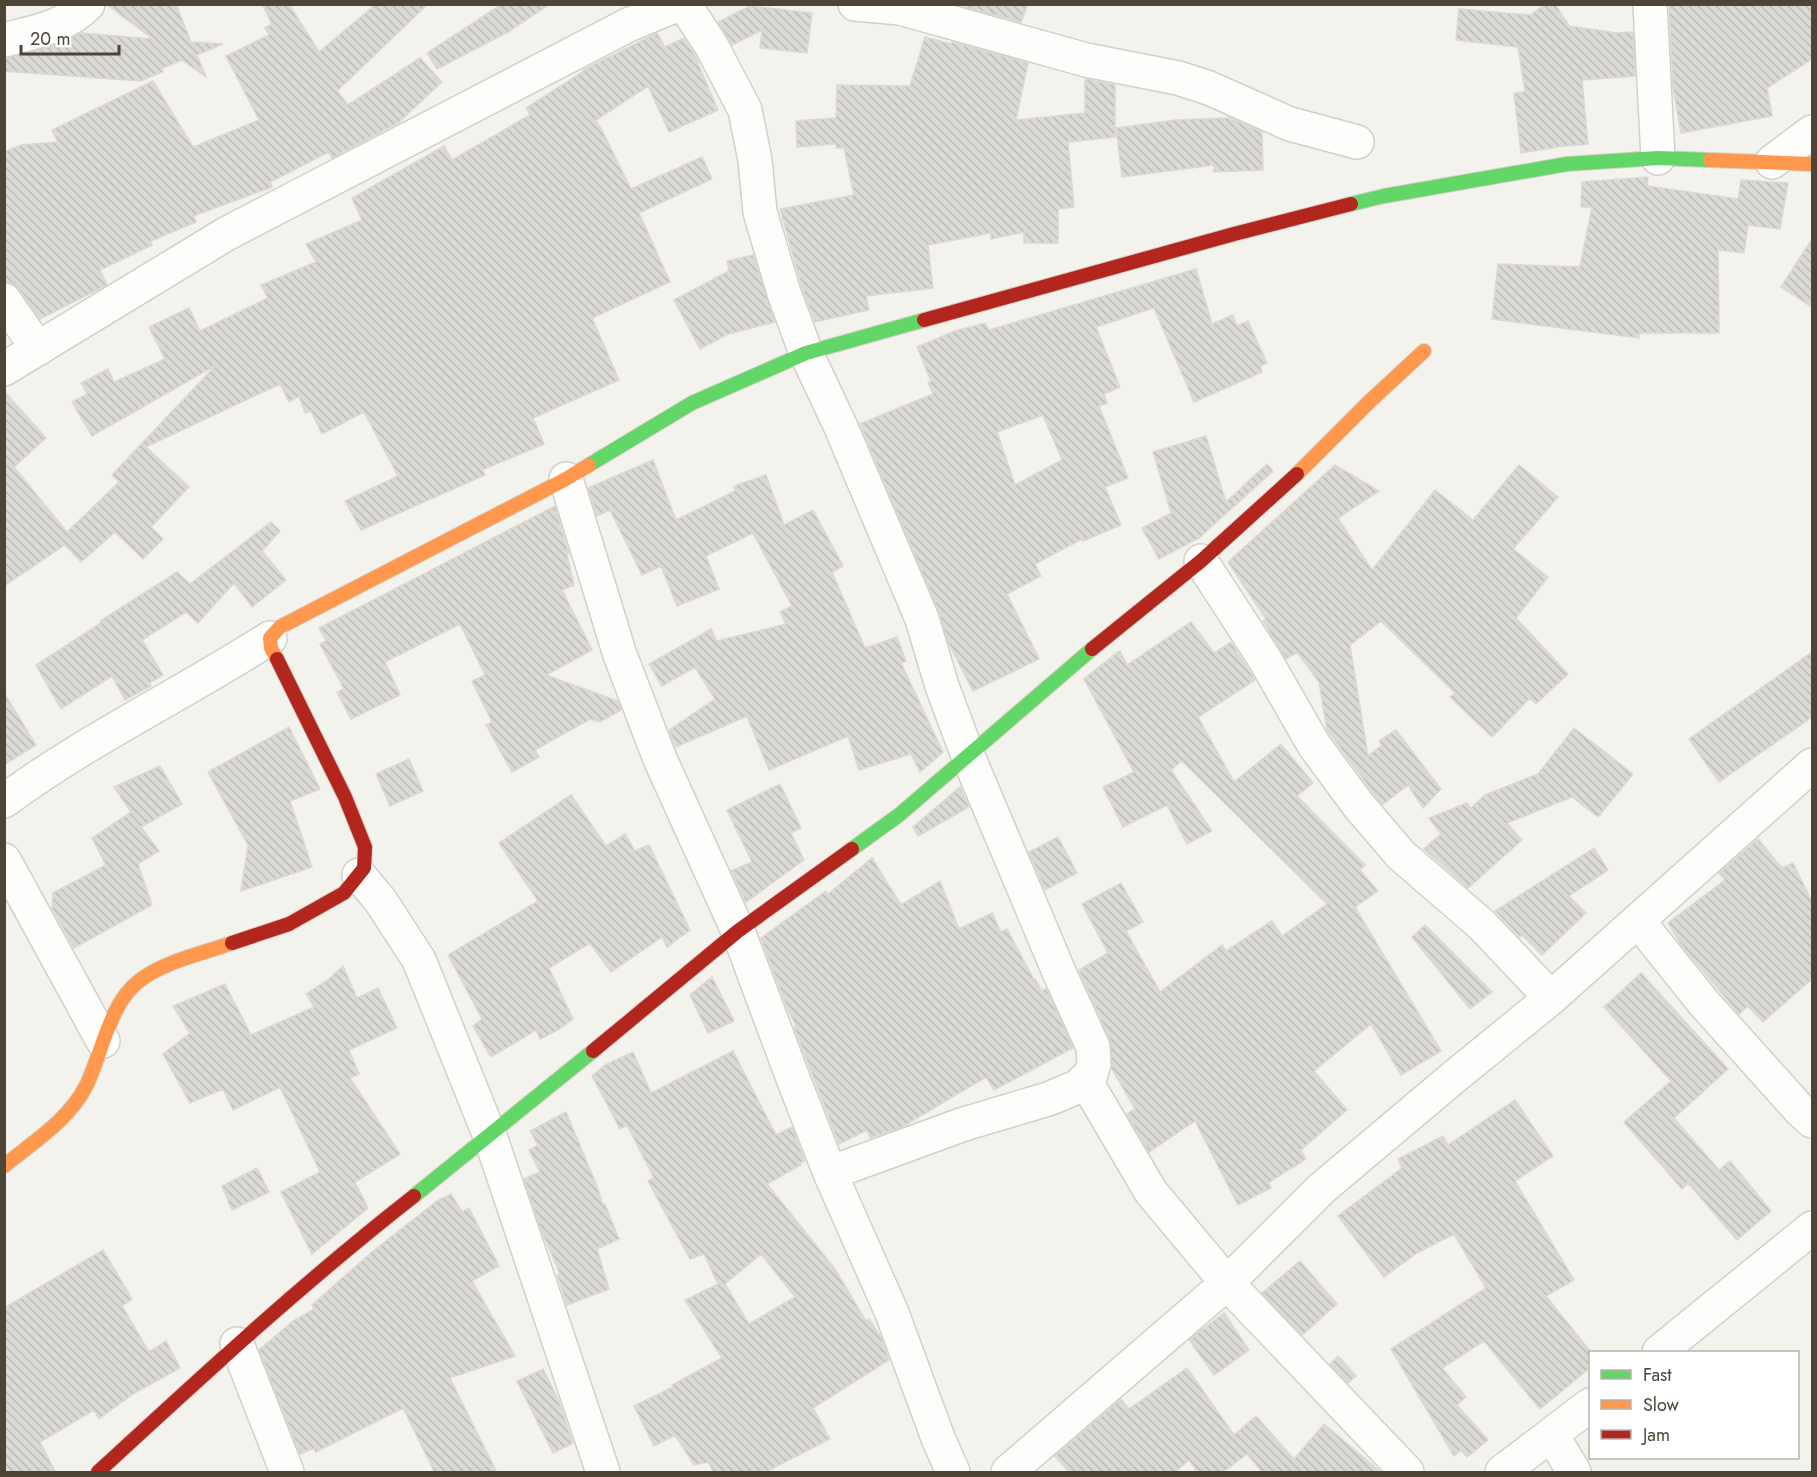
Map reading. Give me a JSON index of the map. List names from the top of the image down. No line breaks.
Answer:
{"legend":["Fast","Slow","Jam"],"scale_bar":"20 m"}
